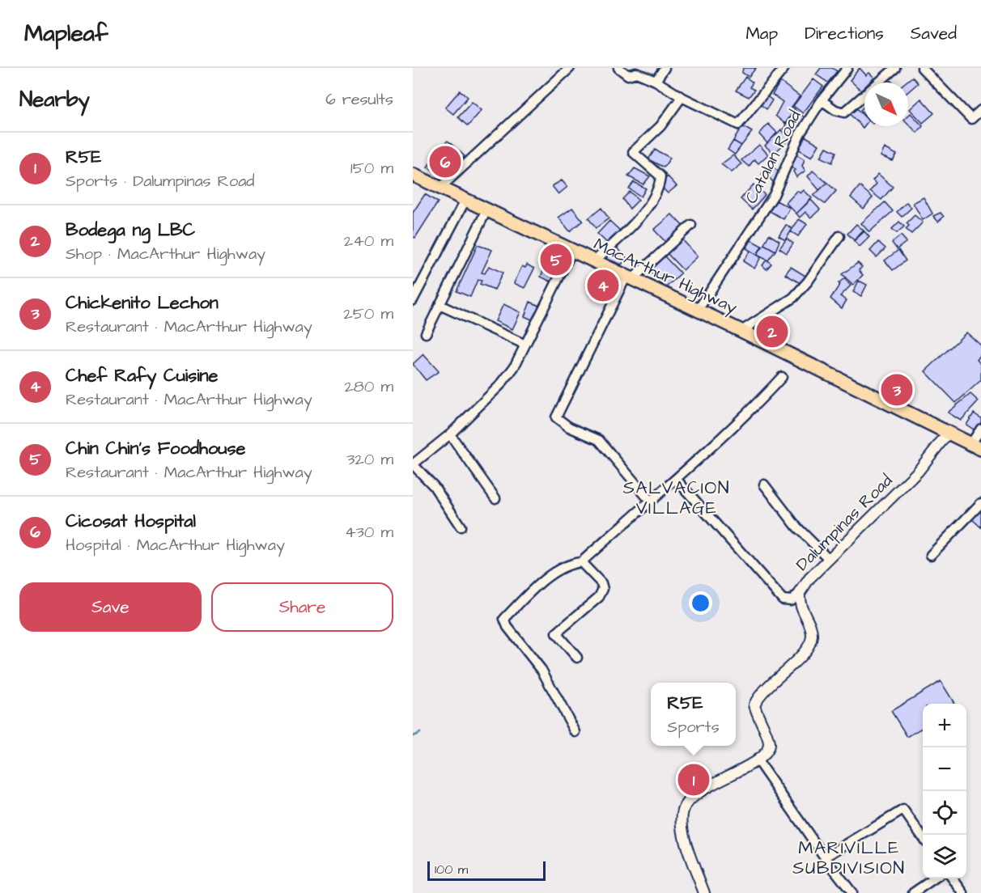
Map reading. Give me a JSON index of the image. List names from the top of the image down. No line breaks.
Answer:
{"streets":{"main road":["MacArthur Highway"],"street":["Catalan Road","Dalumpinas Road"]},"crossings":[["Catalan Road","MacArthur Highway"],["MacArthur Highway","Dalumpinas Road"]],"districts":["SALVACION VILLAGE","MARIVILLE SUBDIVISION"],"scale_bar":"100 m","north":"bottom right","page":{"header":"Mapleaf","nav":["Map","Directions","Saved"],"heading":["Nearby","6 results"],"list":[{"mark":"1","name":"R5E","note":"Sports · Dalumpinas Road","value":"150 m"},{"mark":"2","name":"Bodega ng LBC","note":"Shop · MacArthur Highway","value":"240 m"},{"mark":"3","name":"Chickenito Lechon","note":"Restaurant · MacArthur Highway","value":"250 m"},{"mark":"4","name":"Chef Rafy Cuisine","note":"Restaurant · MacArthur Highway","value":"280 m"},{"mark":"5","name":"Chin Chin's Foodhouse","note":"Restaurant · MacArthur Highway","value":"320 m"},{"mark":"6","name":"Cicosat Hospital","note":"Hospital · MacArthur Highway","value":"430 m"}],"pins":["6","5","4","2","3","1"],"buttons":["Save","Share"],"popup":["R5E","Sports"],"map_buttons":["+","−"],"scale":"100 m"}}
